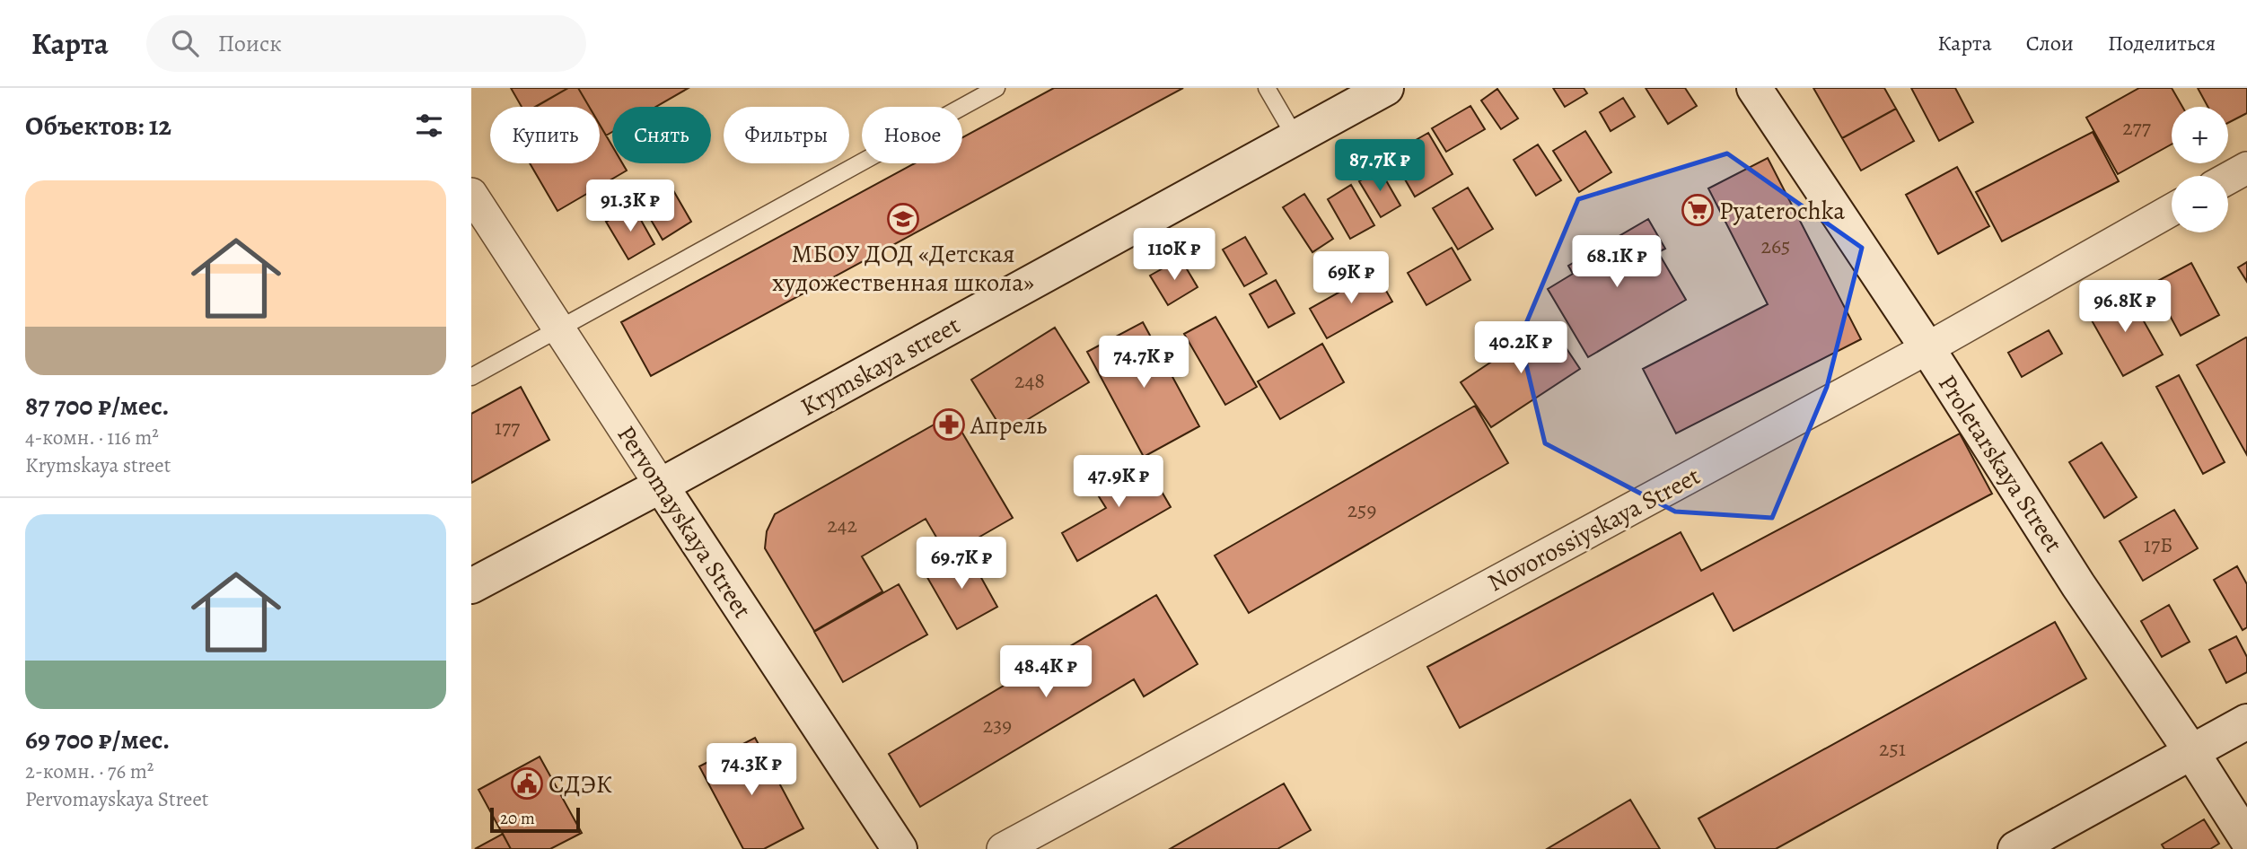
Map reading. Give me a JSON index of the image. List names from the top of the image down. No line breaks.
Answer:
{"streets":{"street":["Krymskaya street","Proletarskaya Street","Pervomayskaya Street","Novorossiyskaya Street"]},"crossings":[["Krymskaya street","Pervomayskaya Street"],["Proletarskaya Street","Novorossiyskaya Street"]],"places":{"supermarket":["Pyaterochka"],"school or university":["МБОУ ДОД «Детская художественная школа»"],"pharmacy":["Апрель"],"public building":["СДЭК"]},"house_numbers":["277","265","248","177","259","242","17Б","239","251"],"scale_bar":"20 m","page":{"header":"Карта","search":"Поиск","nav":["Карта","Слои","Поделиться"],"heading":"Объектов: 12","map_buttons":["+","−"],"chip":["Купить","Снять","Фильтры","Новое"],"price":["87.7K ₽","91.3K ₽","110K ₽","68.1K ₽","69K ₽","96.8K ₽","40.2K ₽","74.7K ₽","47.9K ₽","69.7K ₽","48.4K ₽","74.3K ₽"],"list":[{"name":"87 700 ₽/мес.","note":"4-комн. · 116 m² · Krymskaya street"},{"name":"69 700 ₽/мес.","note":"2-комн. · 76 m² · Pervomayskaya Street"}],"scale":"20 m"}}
